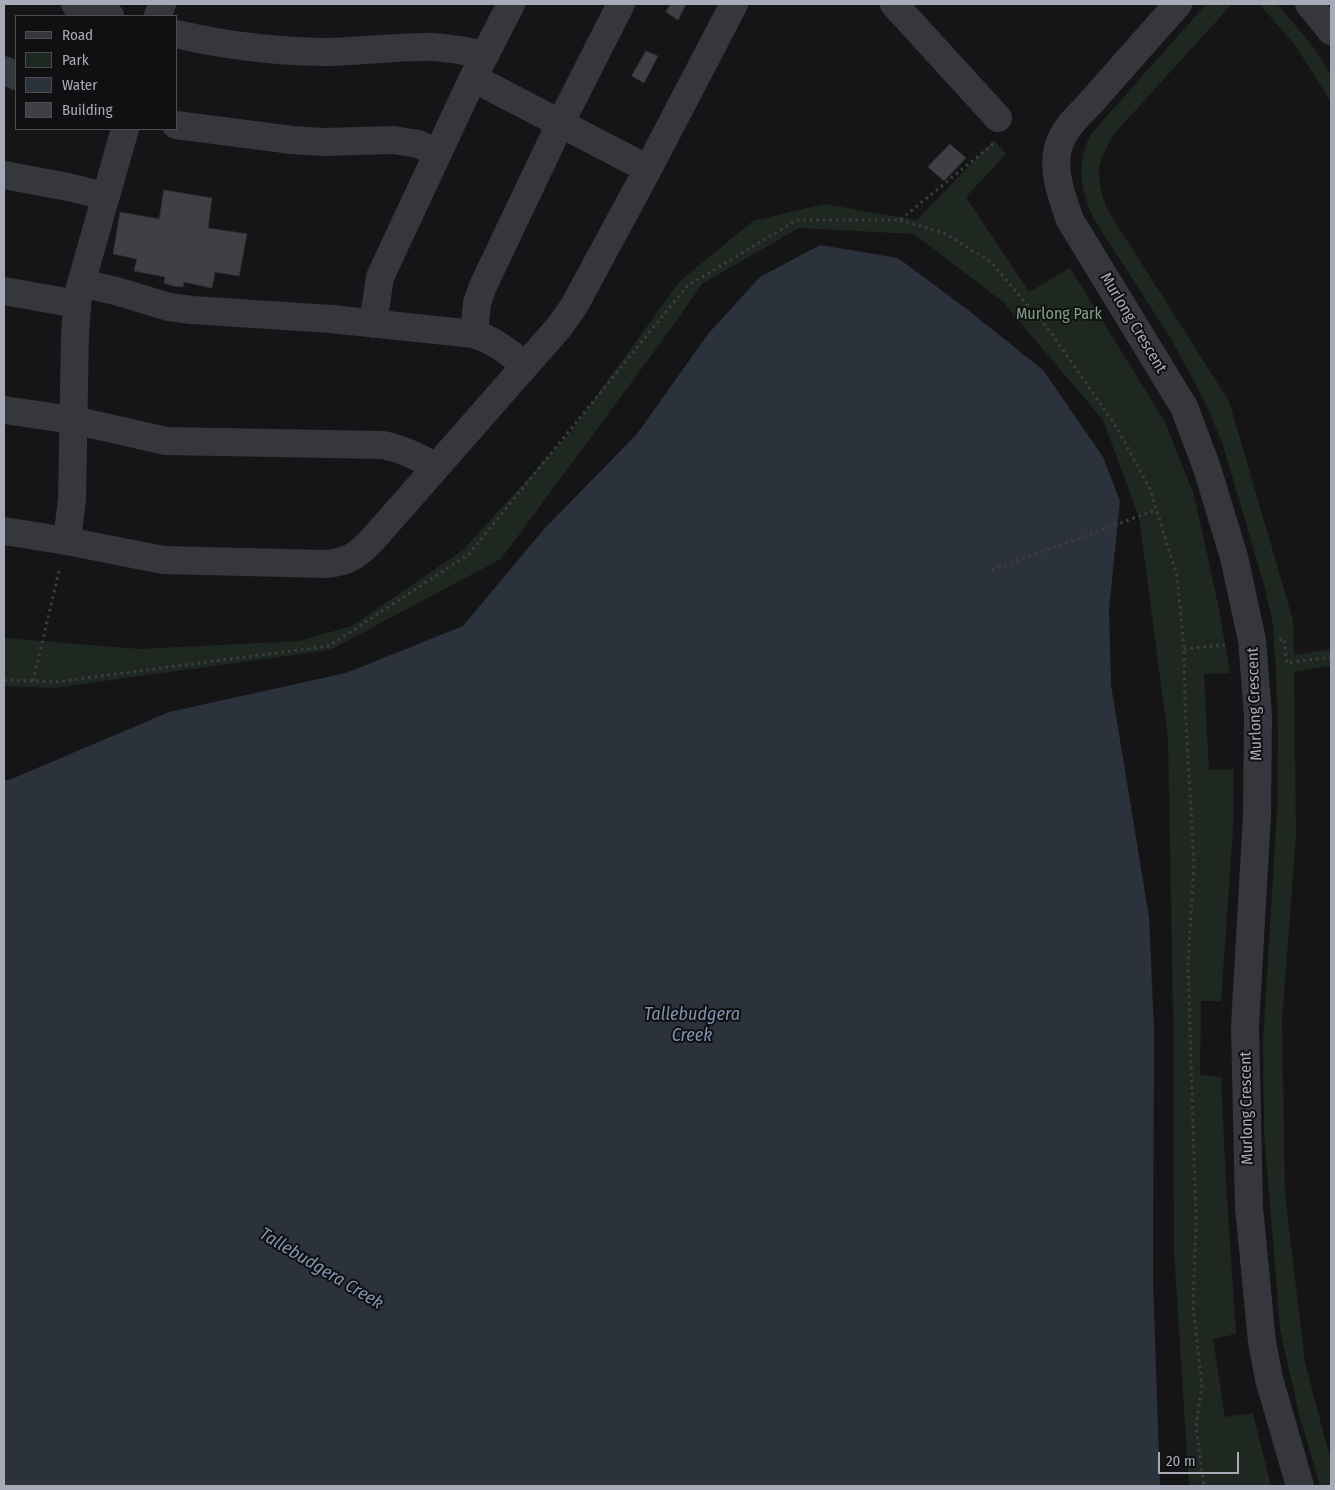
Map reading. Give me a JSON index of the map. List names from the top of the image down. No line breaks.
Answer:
{"streets":{"street":["Murlong Crescent"]},"water":["Tallebudgera Creek"],"parks":["Murlong Park"],"legend":["Road","Park","Water","Building"],"scale_bar":"20 m"}
